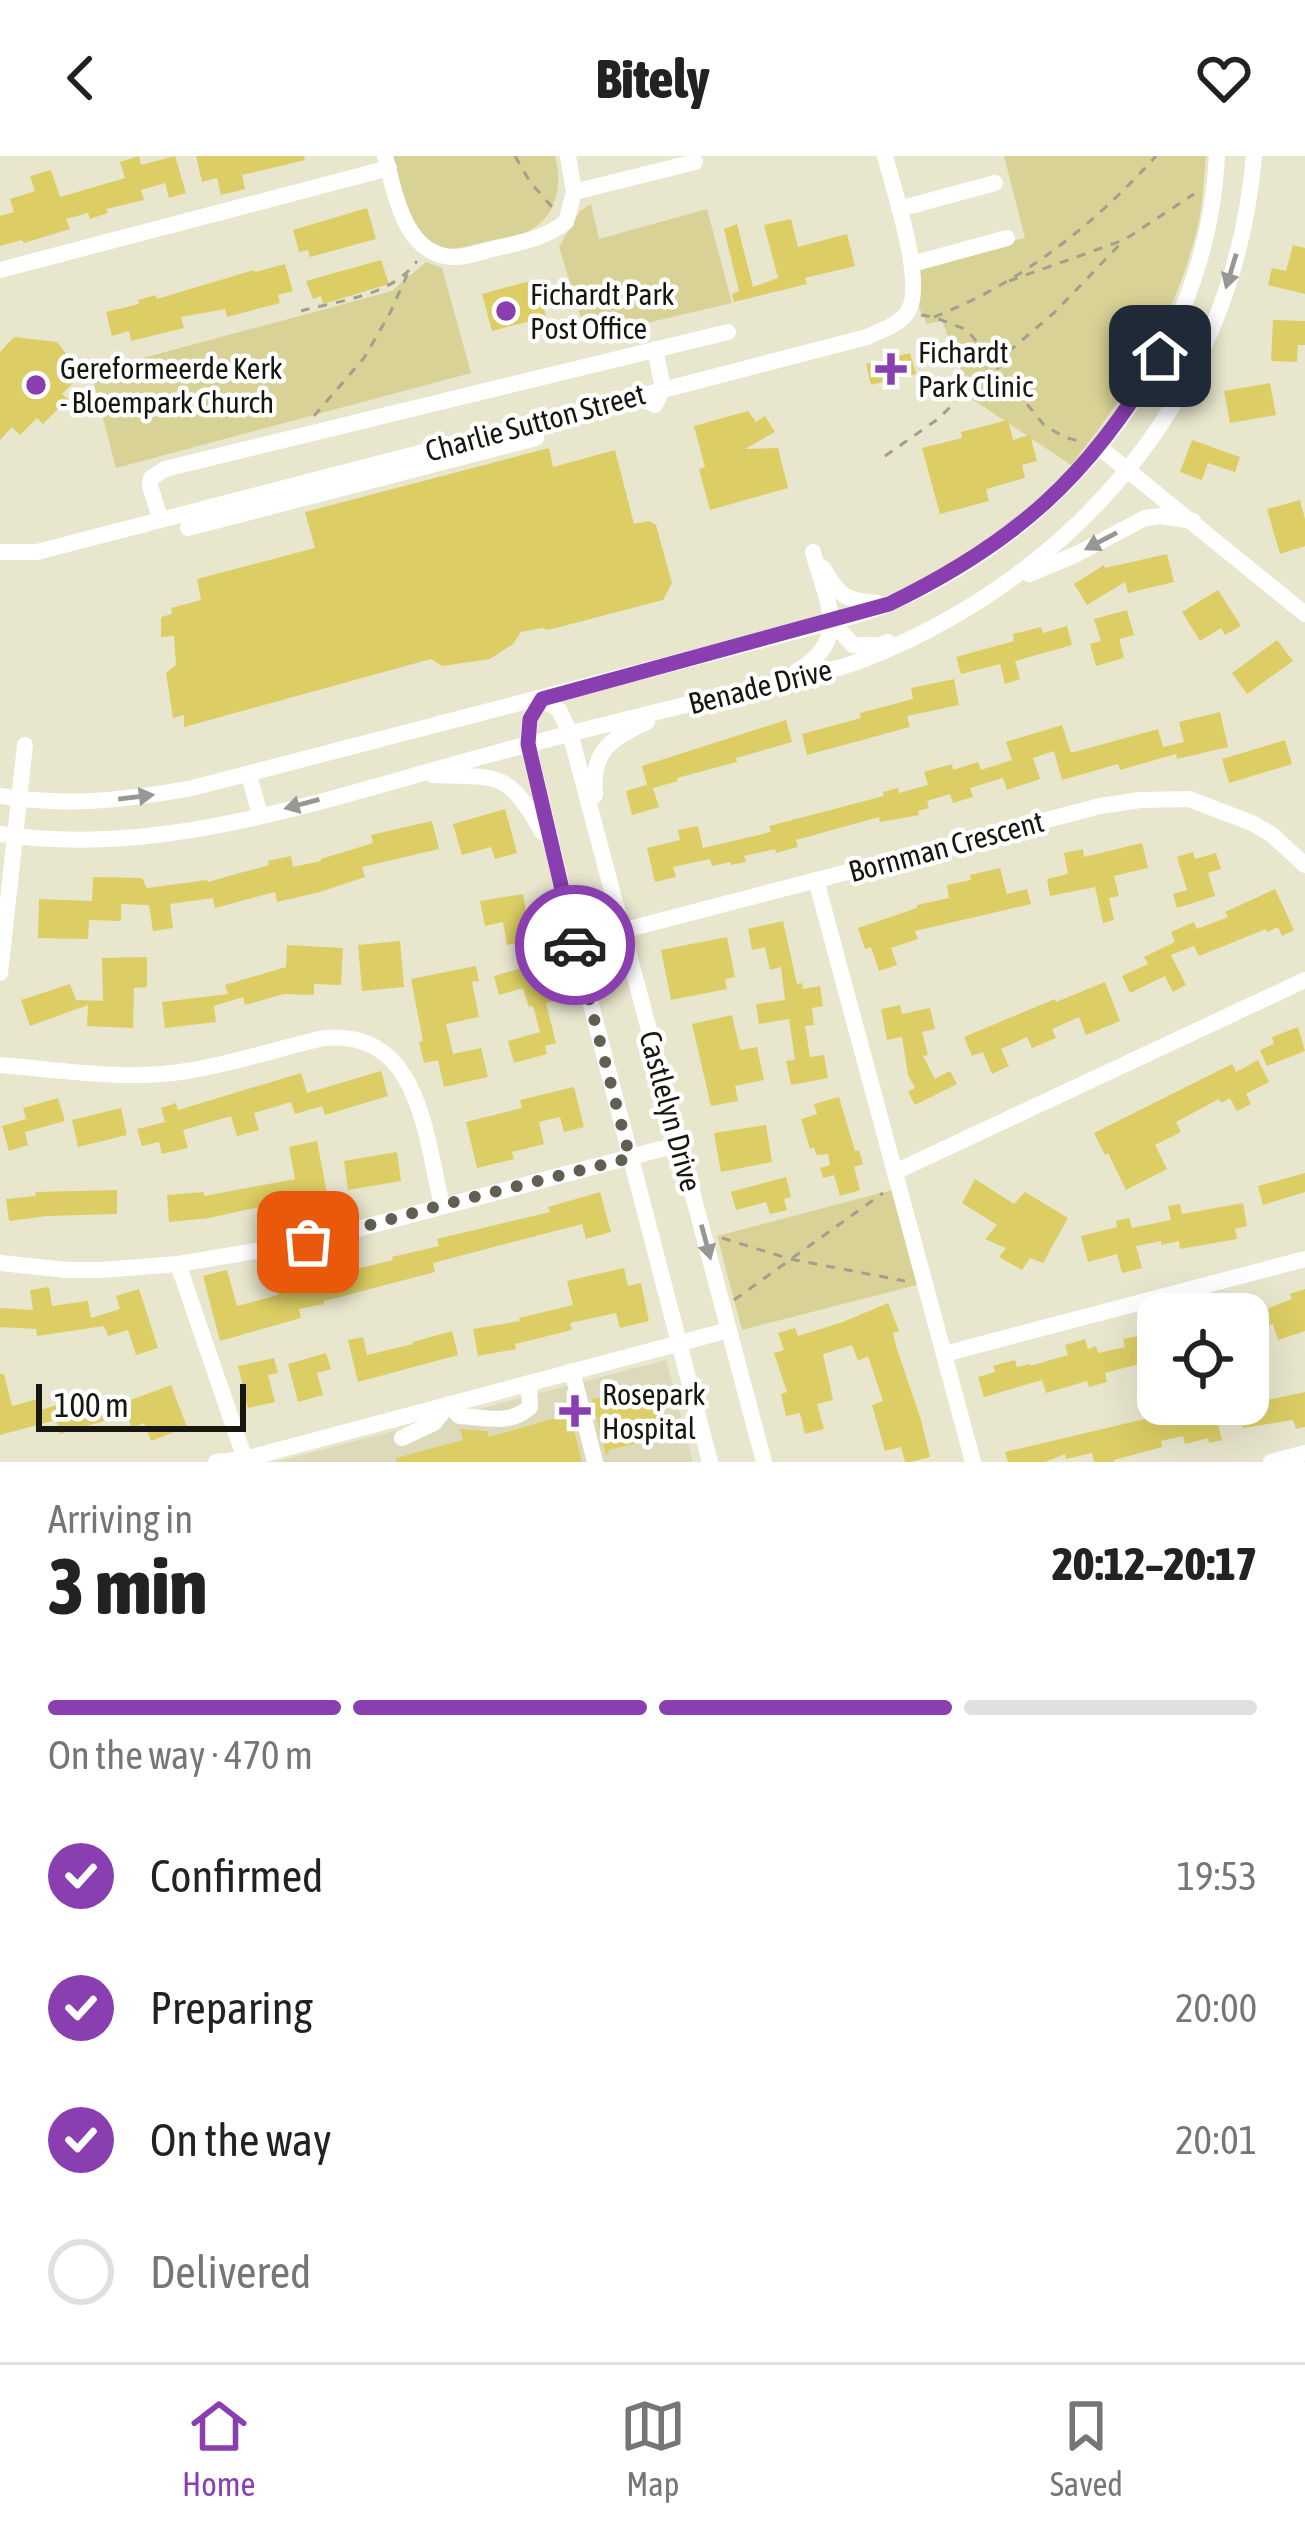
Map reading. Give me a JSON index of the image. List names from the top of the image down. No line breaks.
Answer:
{"streets":{"street":["Charlie Sutton Street","Benade Drive","Bornman Crescent","Castlelyn Drive"]},"crossings":[["Benade Drive","Castlelyn Drive"],["Bornman Crescent","Castlelyn Drive"]],"places":{"other":["Fichardt Park Post Office","Gereformeerde Kerk - Bloempark Church"],"health":["Fichardt Park Clinic","Rosepark Hospital"]},"scale_bar":"100 m","page":{"header":"Bitely","scale":"100 m","heading":["3 min","Arriving in","20:12–20:17"],"bar":"On the way · 470 m","list":[["Confirmed","19:53"],["Preparing","20:00"],["On the way","20:01"],"Delivered"],"tabs":["Home","Map","Saved"]}}
